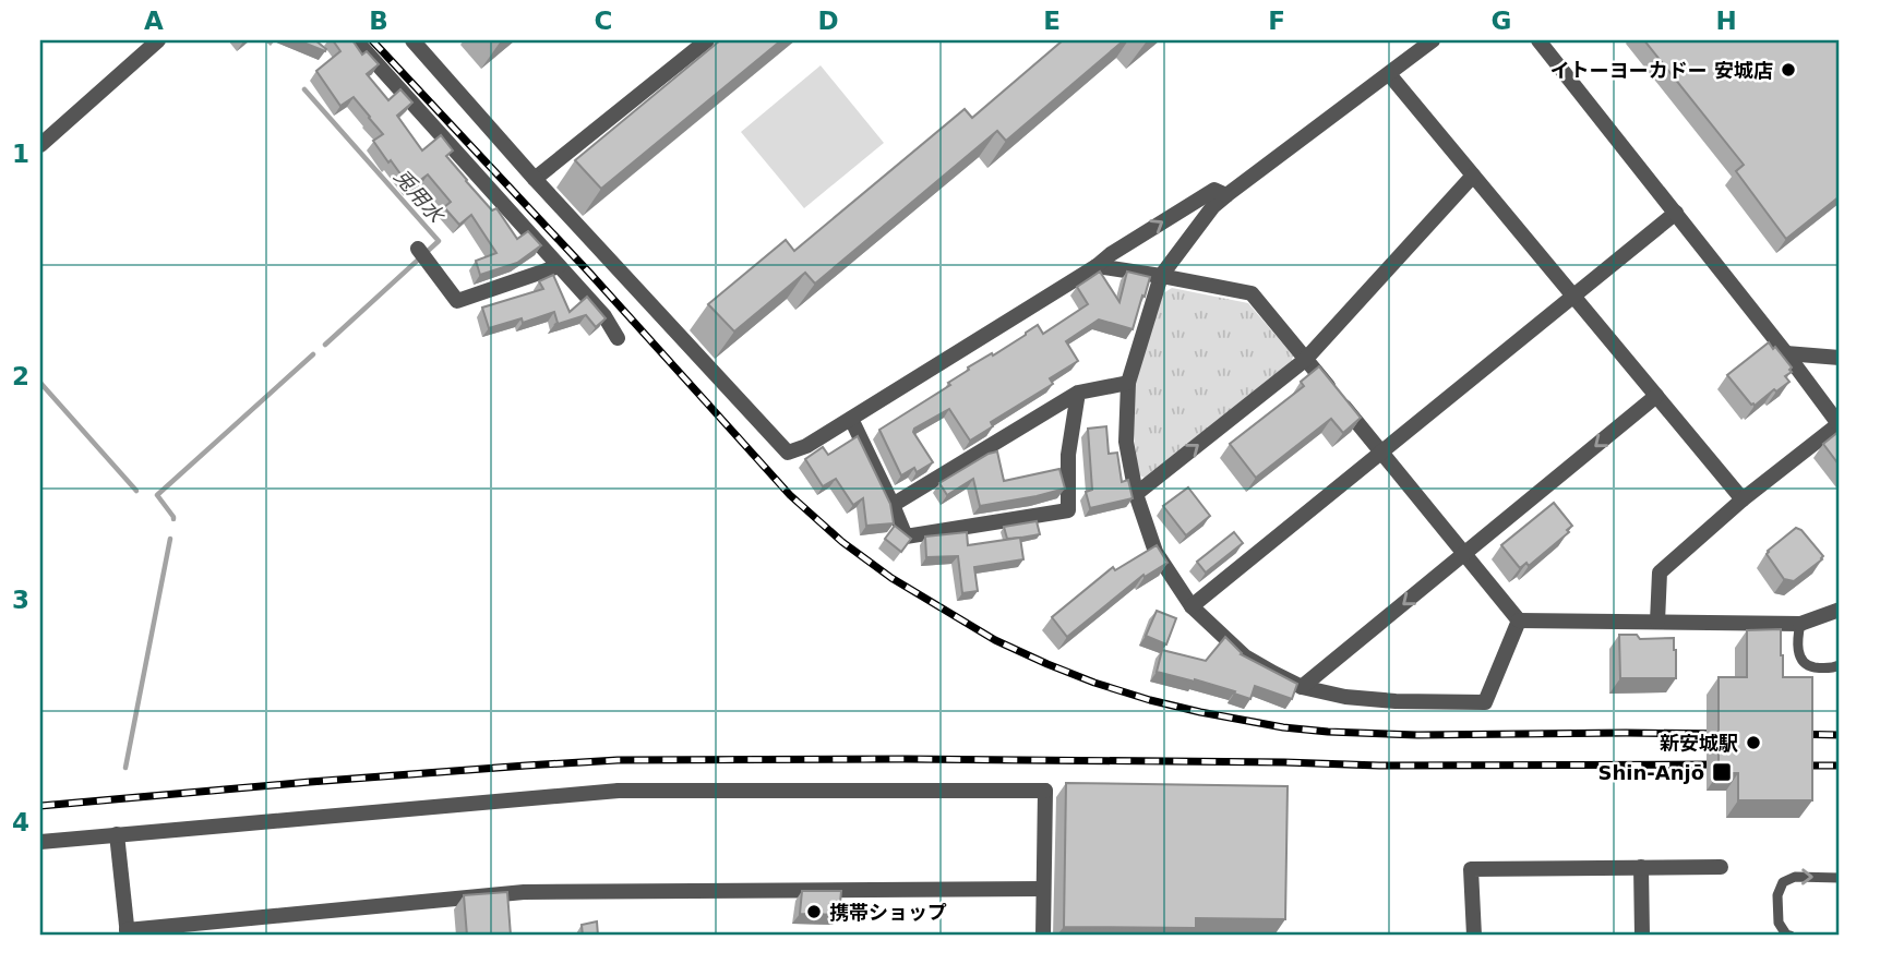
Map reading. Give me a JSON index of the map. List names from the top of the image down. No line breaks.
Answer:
{"water":["兎用水"],"places":{"other":["イトーヨーカドー 安城店","新安城駅","携帯ショップ"],"transit":["Shin-Anjō"]},"grid":{"columns":["A","B","C","D","E","F","G","H"],"rows":["1","2","3","4"]}}
